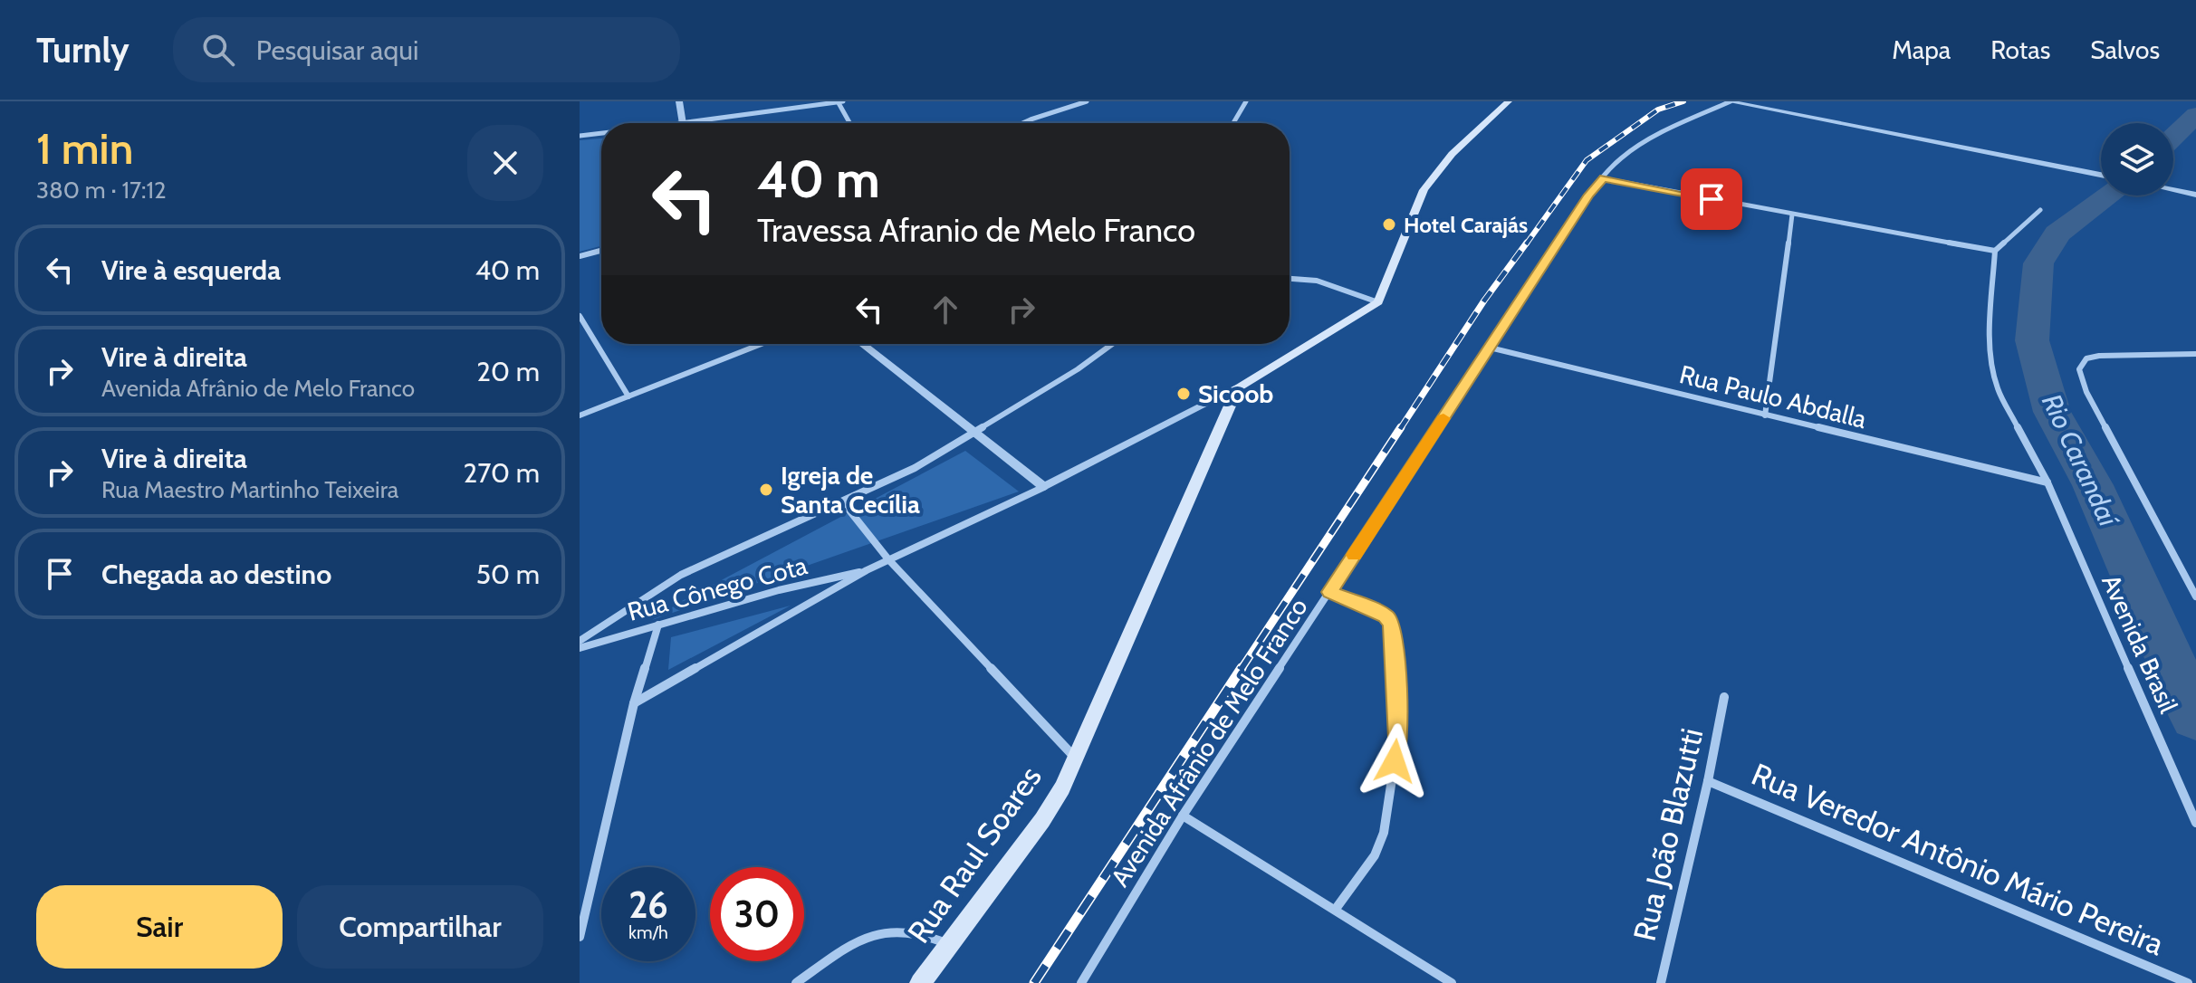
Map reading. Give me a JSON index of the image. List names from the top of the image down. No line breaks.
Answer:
{"streets":{"main road":["Rua Raul Soares"],"street":["Rua Paulo Abdalla","Rua Cônego Cota","Avenida Brasil","Avenida Afrânio de Melo Franco","Rua João Blazutti","Rua Veredor Antônio Mário Pereira"]},"crossings":[["Rua Paulo Abdalla","Avenida Brasil"],["Rua Paulo Abdalla","Avenida Afrânio de Melo Franco"],["Rua João Blazutti","Rua Veredor Antônio Mário Pereira"]],"water":["Rio Carandaí"],"places":["Hotel Carajás","Sicoob","Igreja de Santa Cecília"],"page":{"header":"Turnly","search":"Pesquisar aqui","nav":["Mapa","Rotas","Salvos"],"heading":["1 min","380 m · 17:12"],"turn":["40 m","Travessa Afranio de Melo Franco"],"list":[{"name":"Vire à esquerda","value":"40 m"},{"name":"Vire à direita","note":"Avenida Afrânio de Melo Franco","value":"20 m"},{"name":"Vire à direita","note":"Rua Maestro Martinho Teixeira","value":"270 m"},{"name":"Chegada ao destino","value":"50 m"}],"speed":"26 km/h","limit":"30","buttons":["Sair","Compartilhar"]}}
